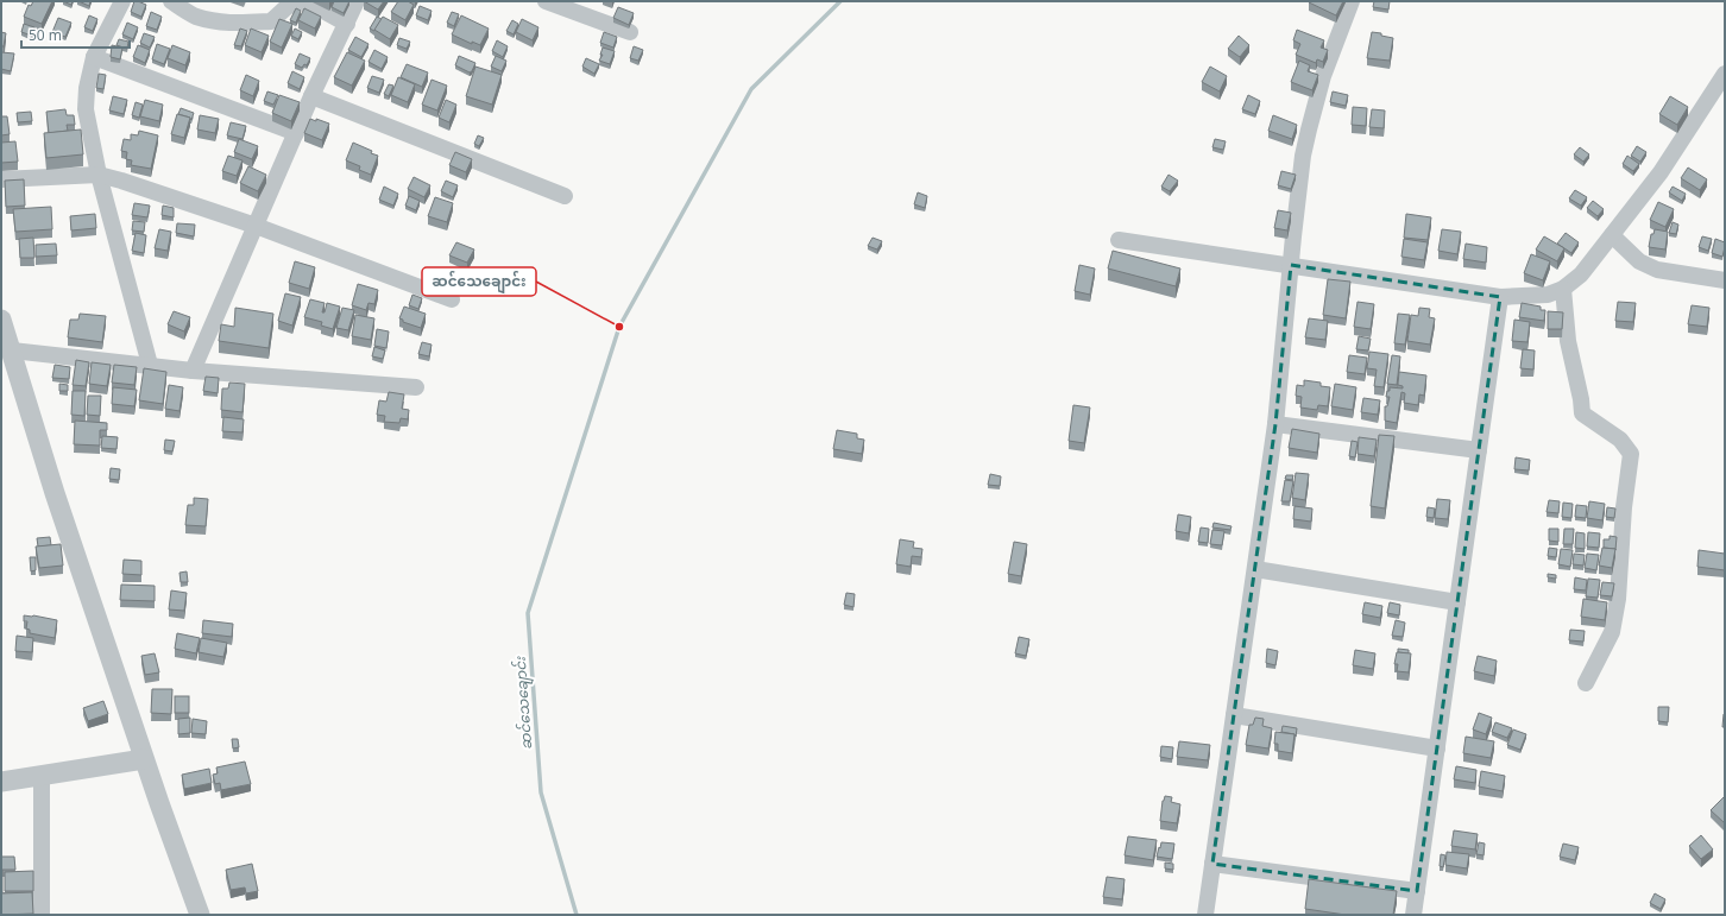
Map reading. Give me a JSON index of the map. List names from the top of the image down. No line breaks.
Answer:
{"water":["ဆင်သေချောင်း"],"places":["ဆင်သေချောင်း"],"scale_bar":"50 m"}
